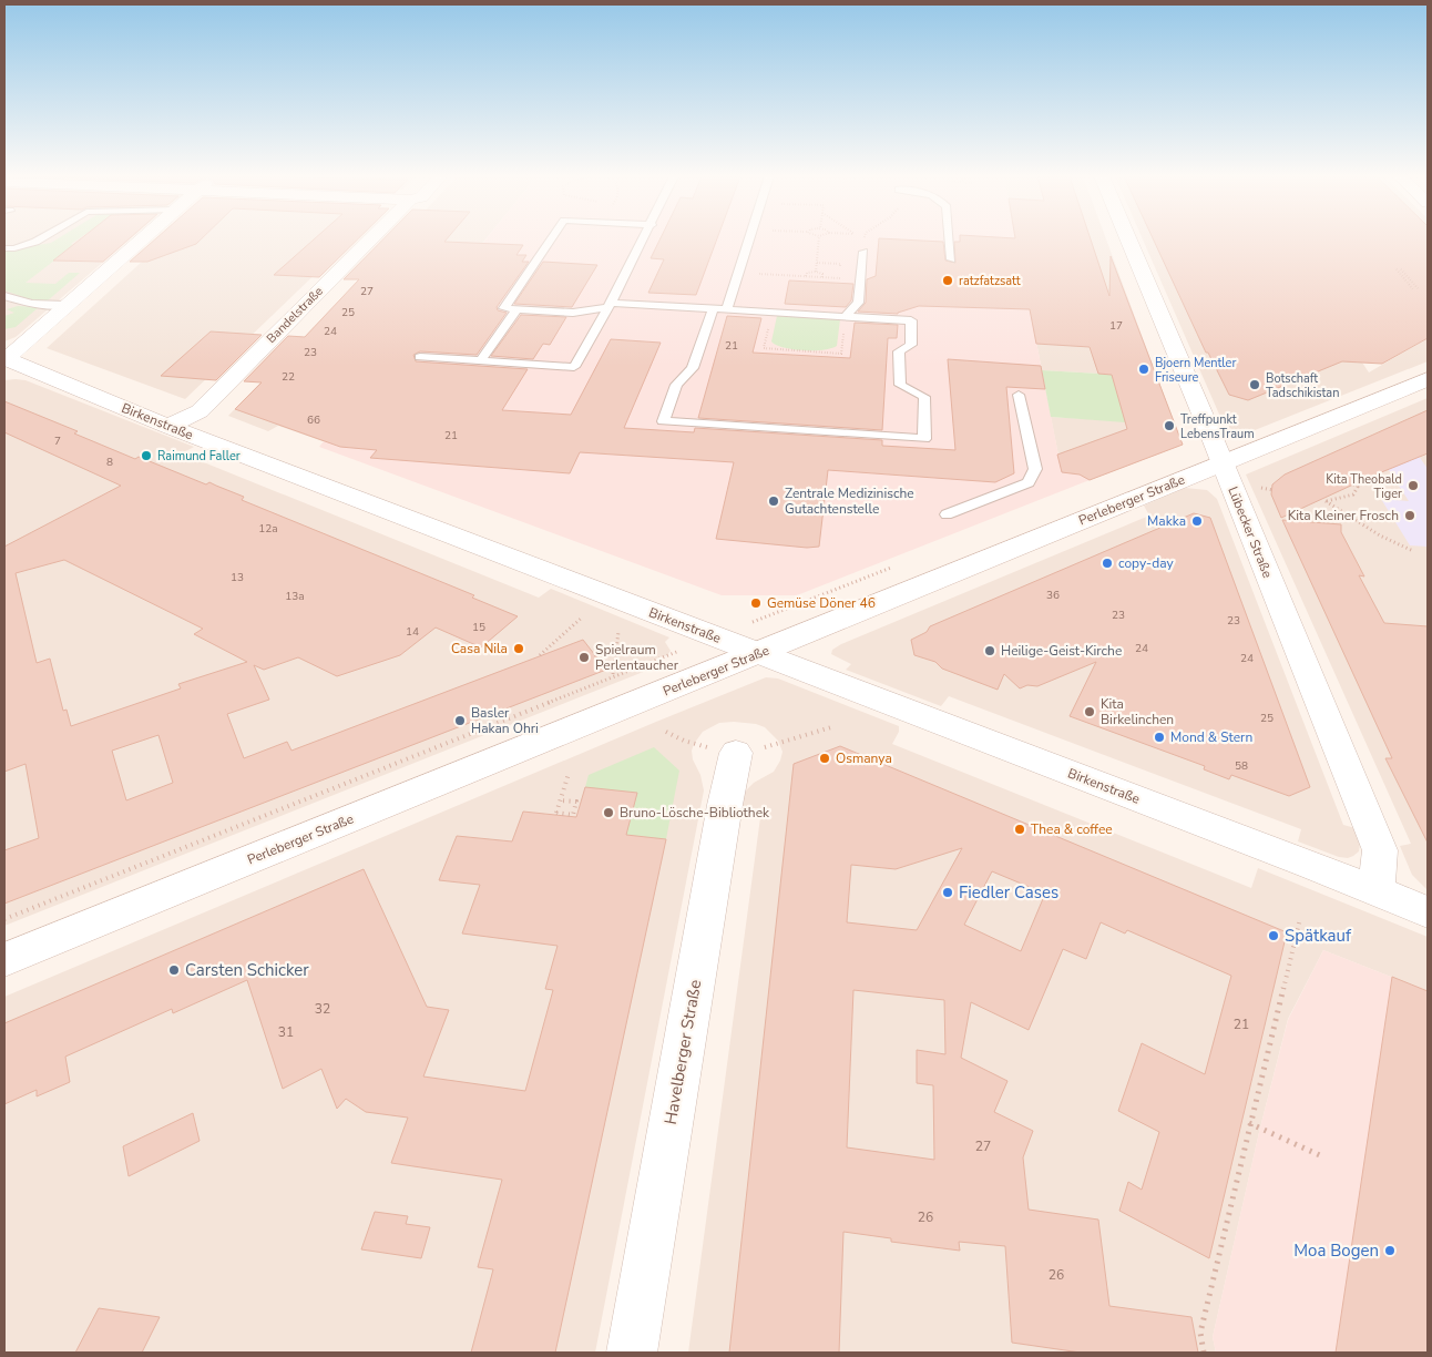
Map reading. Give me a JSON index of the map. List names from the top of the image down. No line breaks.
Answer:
{"streets":{"street":["Bandelstraße","Birkenstraße","Perleberger Straße","Lübecker Straße","Havelberger Straße"]},"crossings":[["Bandelstraße","Birkenstraße"],["Birkenstraße","Perleberger Straße"],["Birkenstraße","Lübecker Straße"],["Perleberger Straße","Lübecker Straße"]],"places":["ratzfatzsatt","Bjoern Mentler Friseure","Botschaft Tadschikistan","Treffpunkt LebensTraum","Raimund Faller","Kita Theobald Tiger","Zentrale Medizinische Gutachtenstelle","Kita Kleiner Frosch","Makka","copy-day","Gemüse Döner 46","Casa Nila","Heilige-Geist-Kirche","Spielraum Perlentaucher","Kita Birkelinchen","Basler Hakan Ohri","Mond & Stern","Osmanya","Bruno-Lösche-Bibliothek","Thea & coffee","Fiedler Cases","Spätkauf","Carsten Schicker","Moa Bogen"],"house_numbers":["27","25","17","24","21","23","22","66","21","7","8","12a","13","36","13a","23","23","15","14","24","24","25","58","32","21","31","27","26","26"]}
